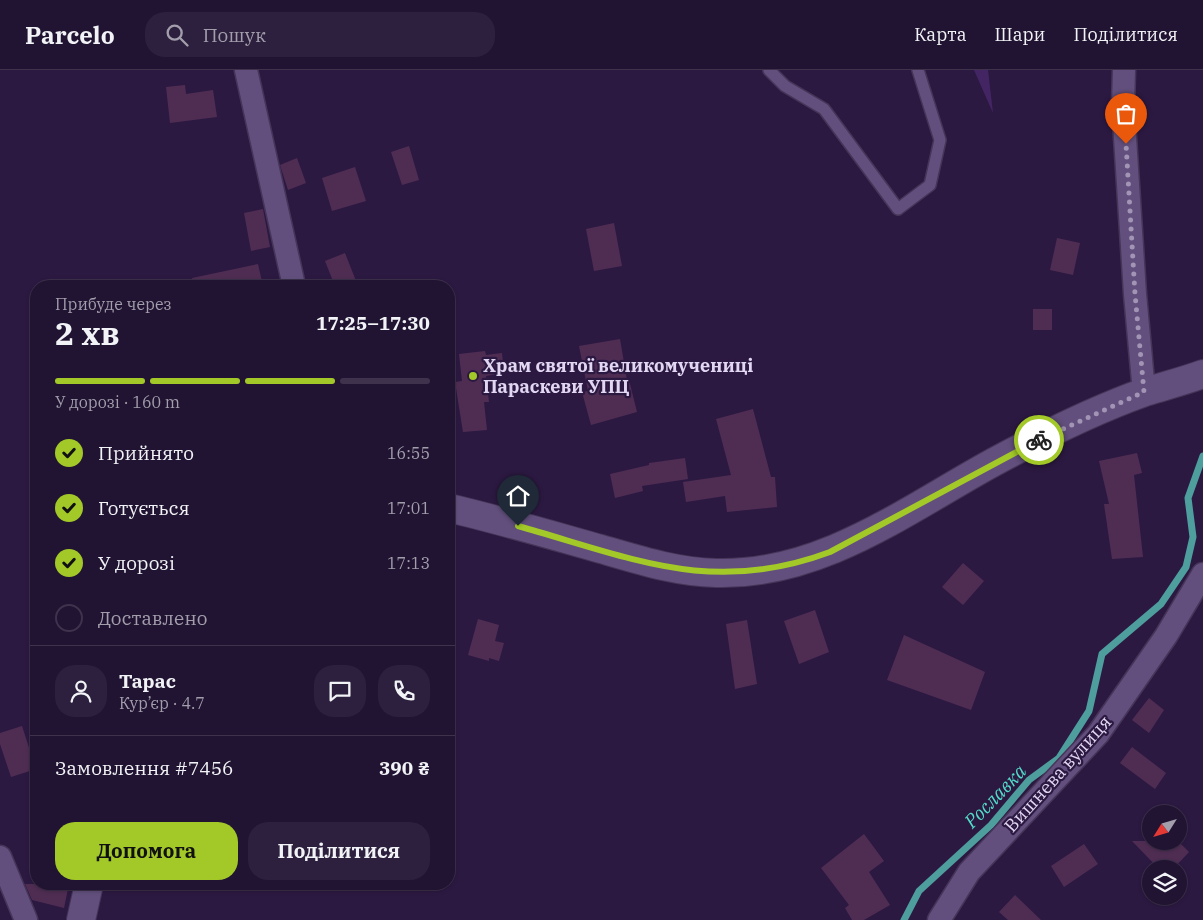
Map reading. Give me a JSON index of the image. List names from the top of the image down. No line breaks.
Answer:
{"streets":{"street":["Вишнева вулиця"]},"water":["Рославка"],"places":["Храм святої великомучениці Параскеви УПЦ"],"north":"bottom left","page":{"header":"Parcelo","search":"Пошук","nav":["Карта","Шари","Поділитися"],"heading":["2 хв","Прибуде через","17:25–17:30"],"panel":["Тарас","Кур’єр · 4.7","Замовлення #7456","390 ₴"],"bar":"У дорозі · 160 m","list":[["Прийнято","16:55"],["Готується","17:01"],["У дорозі","17:13"],"Доставлено"],"buttons":["Допомога","Поділитися"]}}
